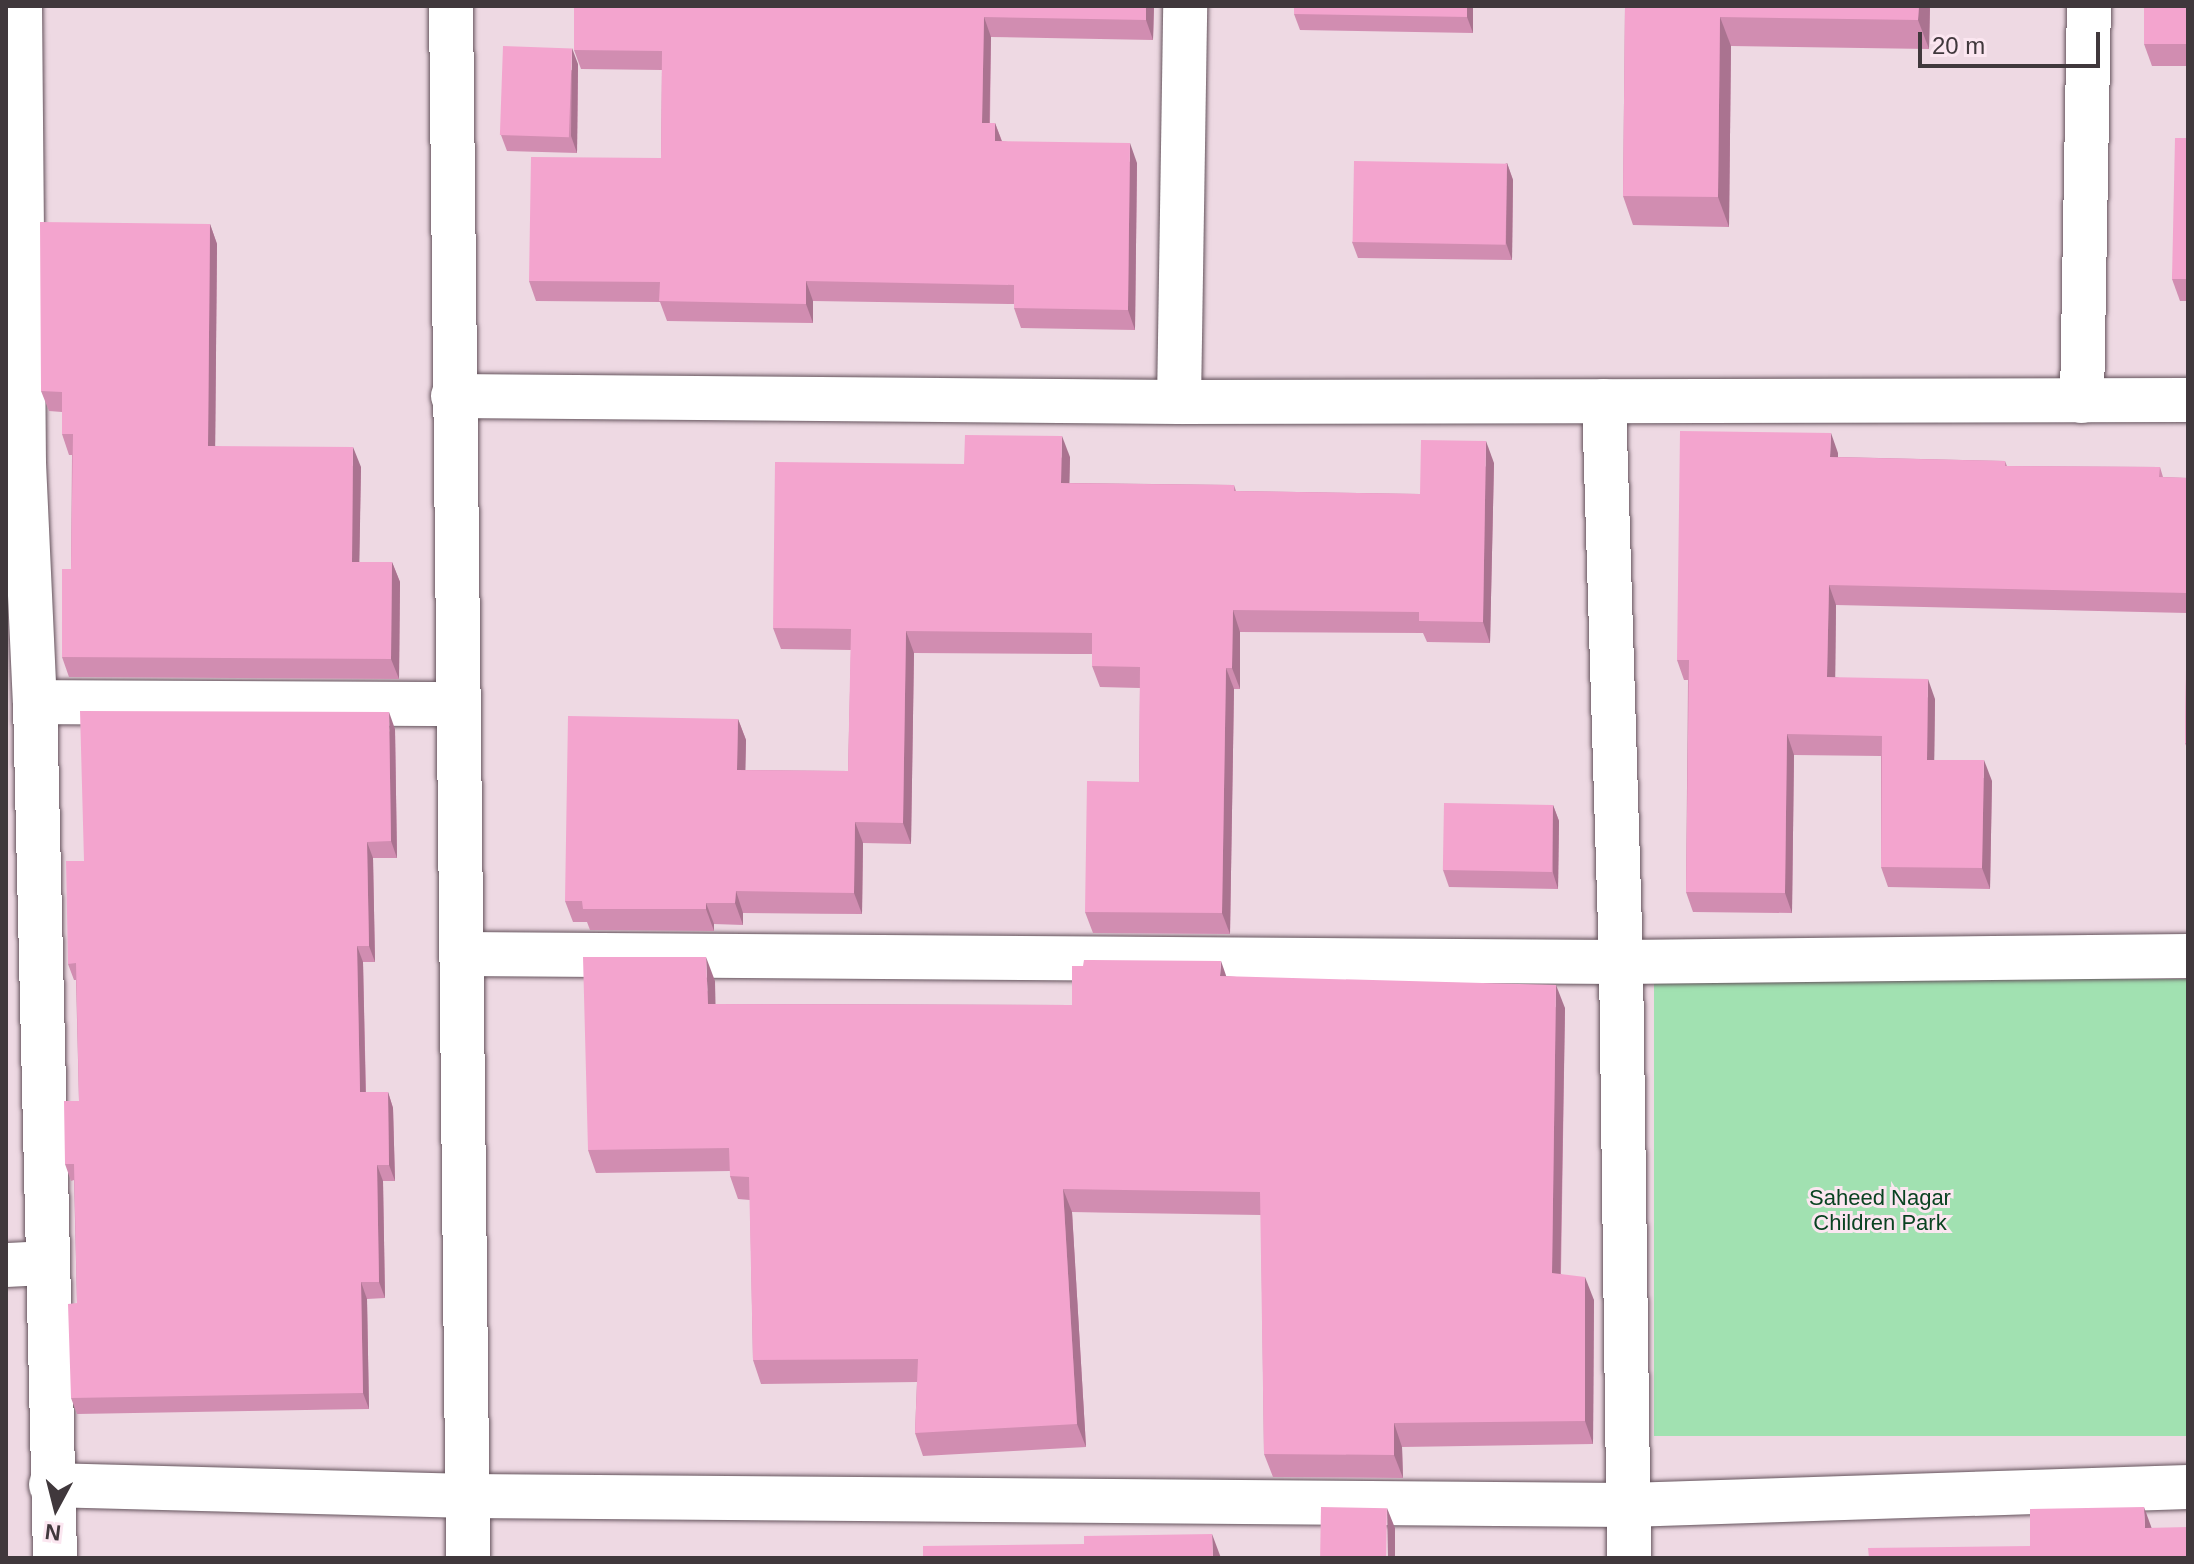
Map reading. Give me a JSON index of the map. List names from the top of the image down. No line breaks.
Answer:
{"parks":["Saheed Nagar Children Park"],"scale_bar":"20 m","north":"bottom"}
